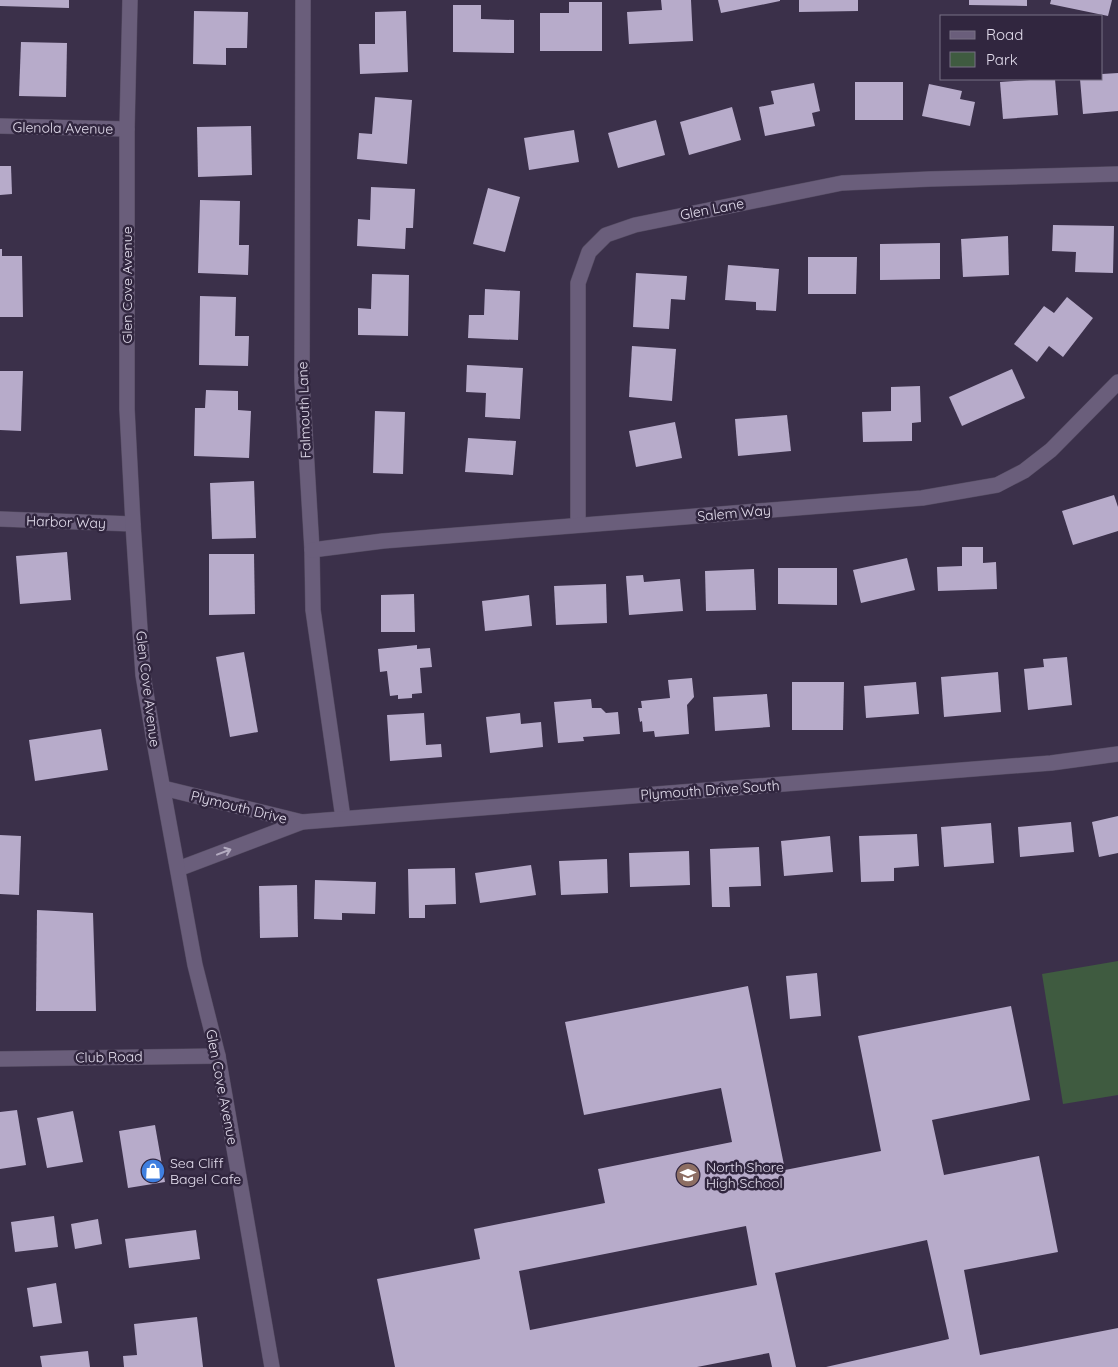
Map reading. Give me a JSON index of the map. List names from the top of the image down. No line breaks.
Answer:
{"streets":{"street":["Glenola Avenue","Glen Lane","Glen Cove Avenue","Falmouth Lane","Salem Way","Harbor Way","Plymouth Drive South","Plymouth Drive","Club Road"]},"crossings":[["Glenola Avenue","Glen Cove Avenue"],["Glen Lane","Salem Way"],["Glen Cove Avenue","Harbor Way"],["Glen Cove Avenue","Plymouth Drive"],["Glen Cove Avenue","Club Road"],["Falmouth Lane","Salem Way"],["Falmouth Lane","Plymouth Drive South"],["Plymouth Drive South","Plymouth Drive"]],"one_way":["Plymouth Drive"],"places":{"shop":["Sea Cliff Bagel Cafe"],"school or university":["North Shore High School"]},"legend":["Road","Park"]}
